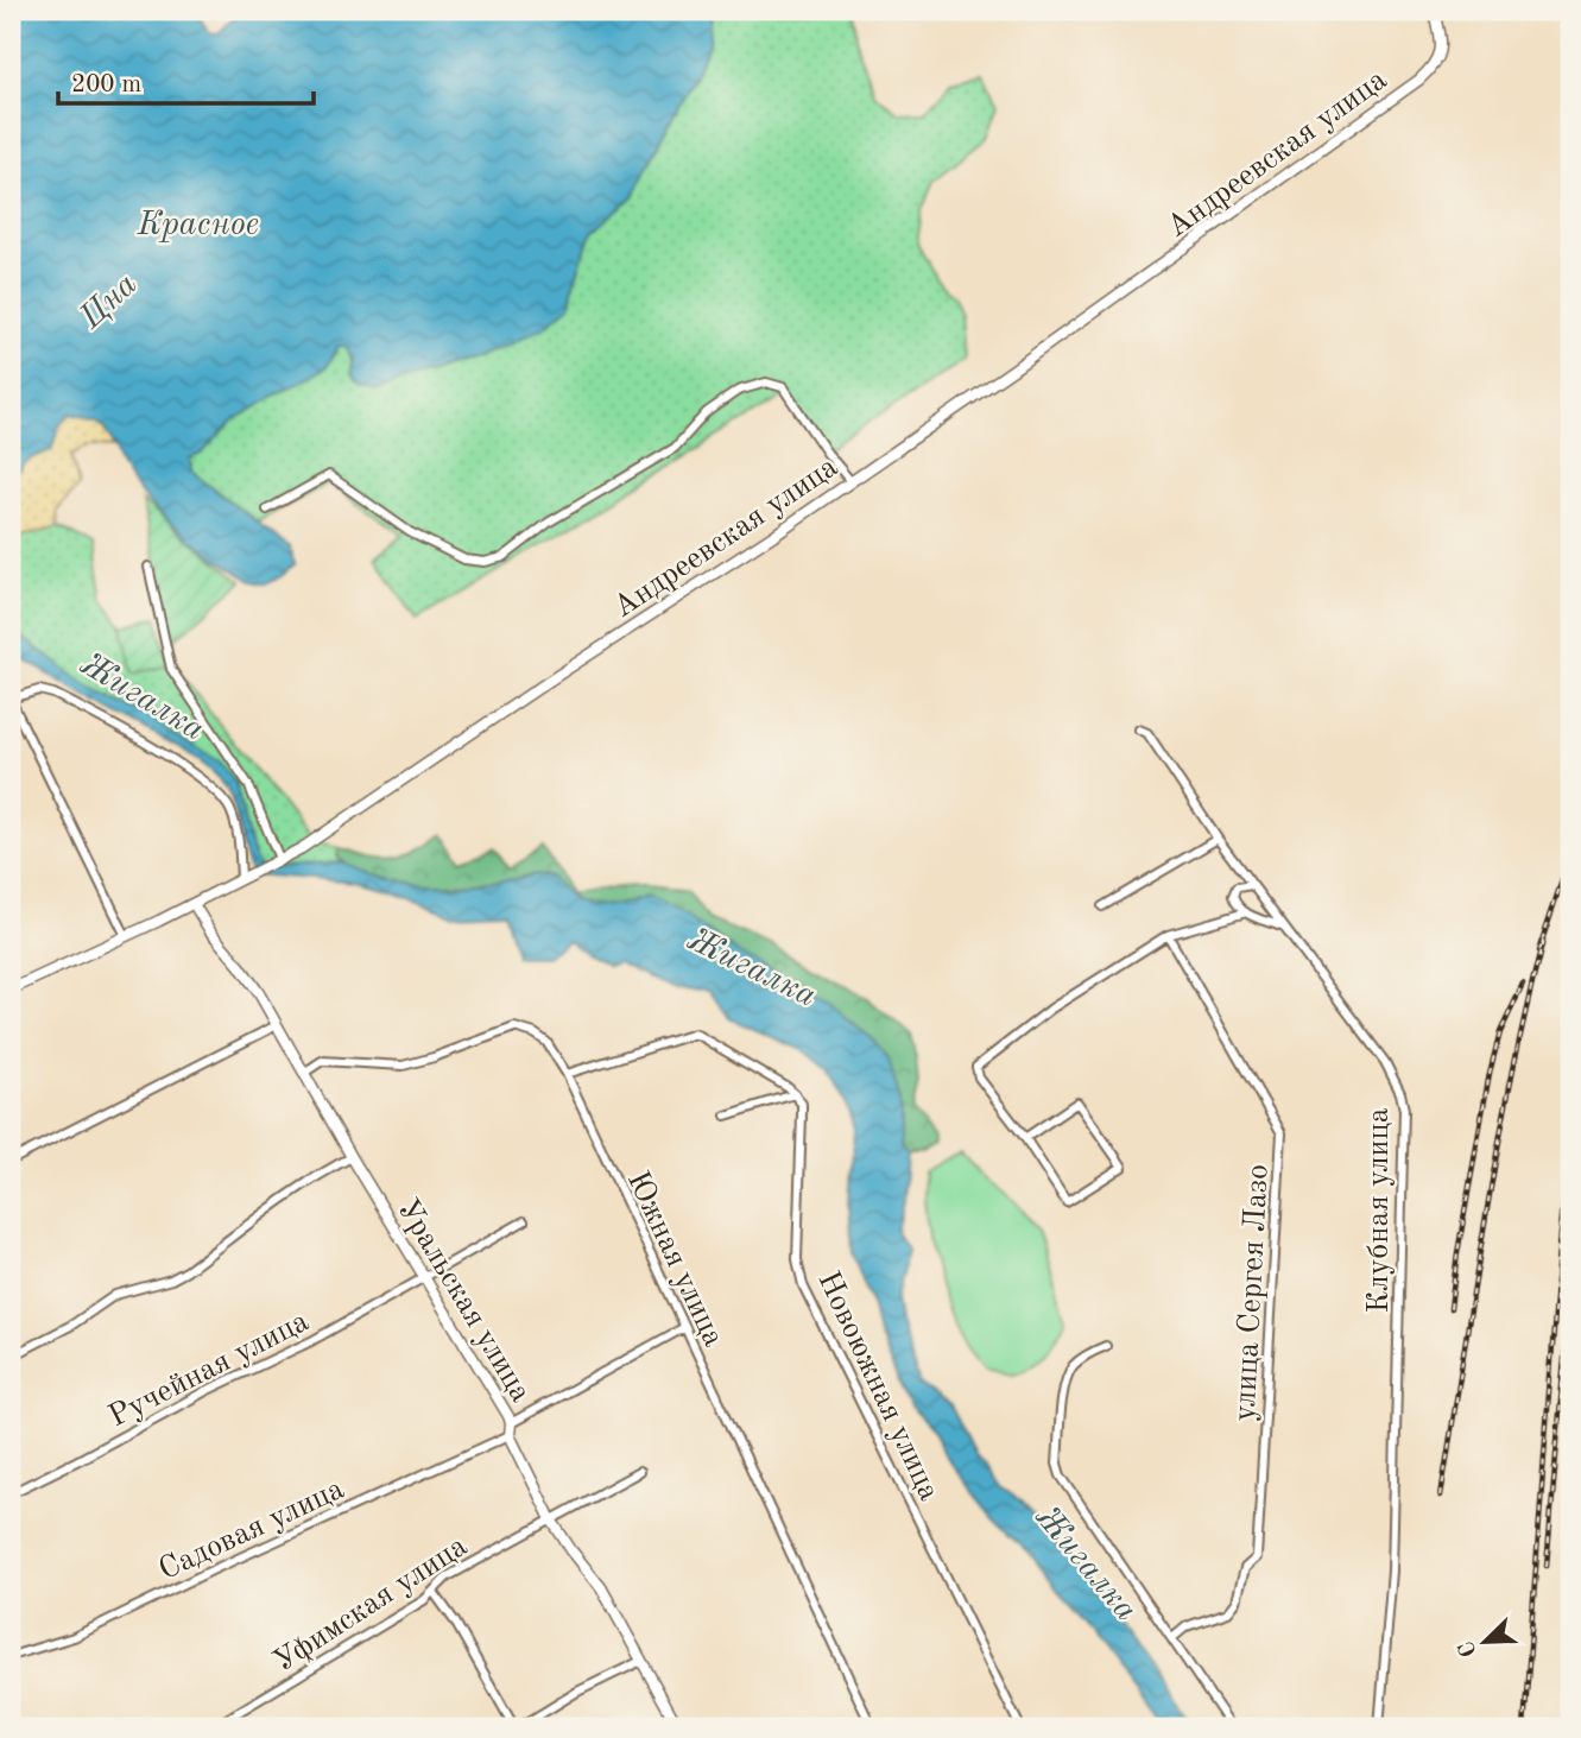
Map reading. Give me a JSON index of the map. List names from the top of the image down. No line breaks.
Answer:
{"streets":{"street":["Андреевская улица","Клубная улица","Южная улица","улица Сергея Лазо","Уральская улица","Ручейная улица","Новоюжная улица","Садовая улица","Уфимская улица"]},"crossings":[["Андреевская улица","Уральская улица"],["Южная улица","Уральская улица"],["Южная улица","Садовая улица"],["Уральская улица","Ручейная улица"],["Уральская улица","Садовая улица"],["Уральская улица","Уфимская улица"]],"water":["Красное","Цна","Жигалка"],"scale_bar":"200 m","north":"bottom left"}
